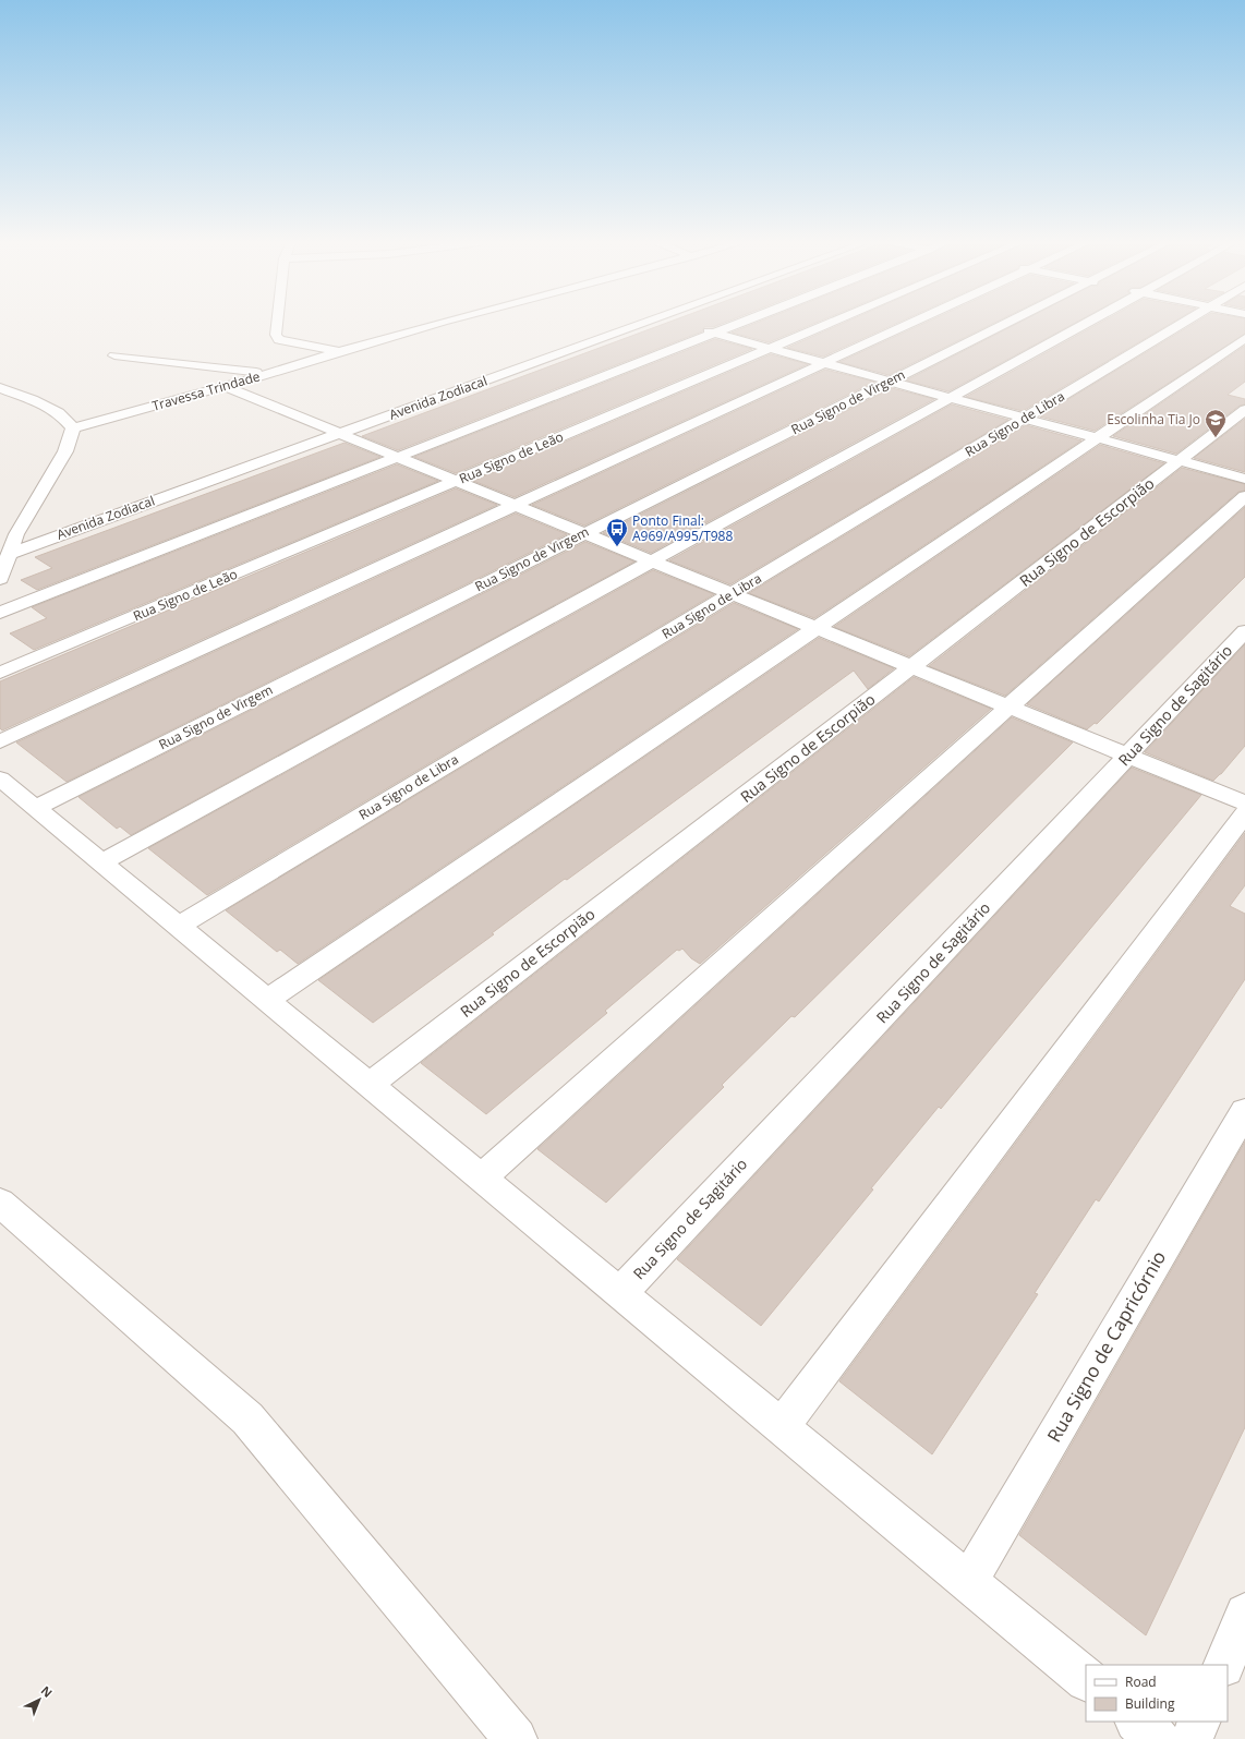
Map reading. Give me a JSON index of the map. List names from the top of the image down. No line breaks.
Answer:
{"streets":{"street":["Travessa Trindade","Avenida Zodiacal","Rua Signo de Virgem","Rua Signo de Libra","Rua Signo de Leão","Rua Signo de Escorpião","Rua Signo de Sagitário","Rua Signo de Capricórnio"]},"places":{"school or university":["Escolinha Tia Jo"],"bus stop":["Ponto Final: A969/A995/T988"]},"legend":["Road","Building"],"north":"top right"}
